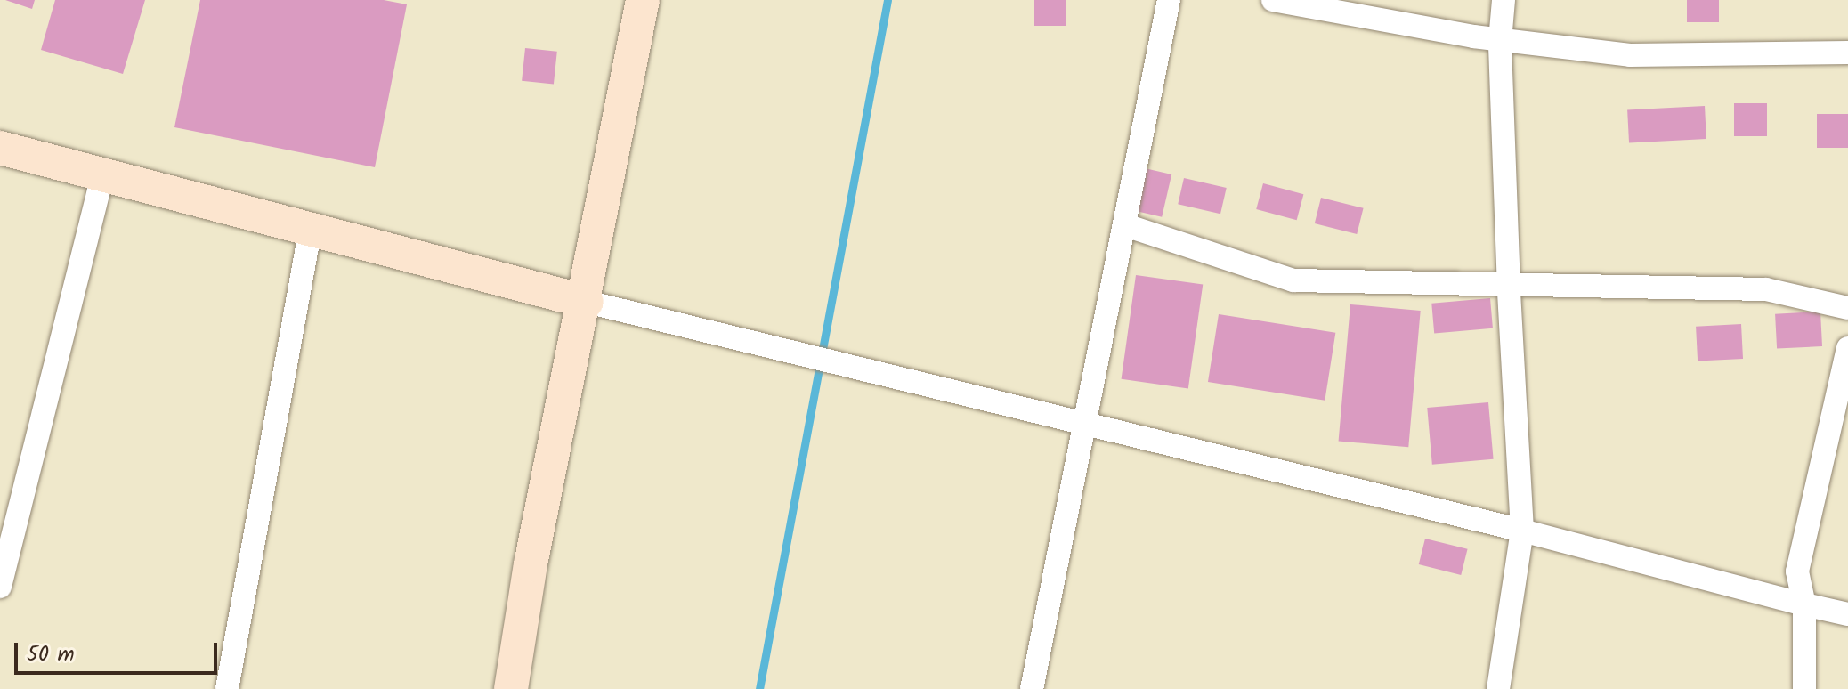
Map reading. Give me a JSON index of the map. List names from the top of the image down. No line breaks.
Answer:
{"scale_bar":"50 m"}
